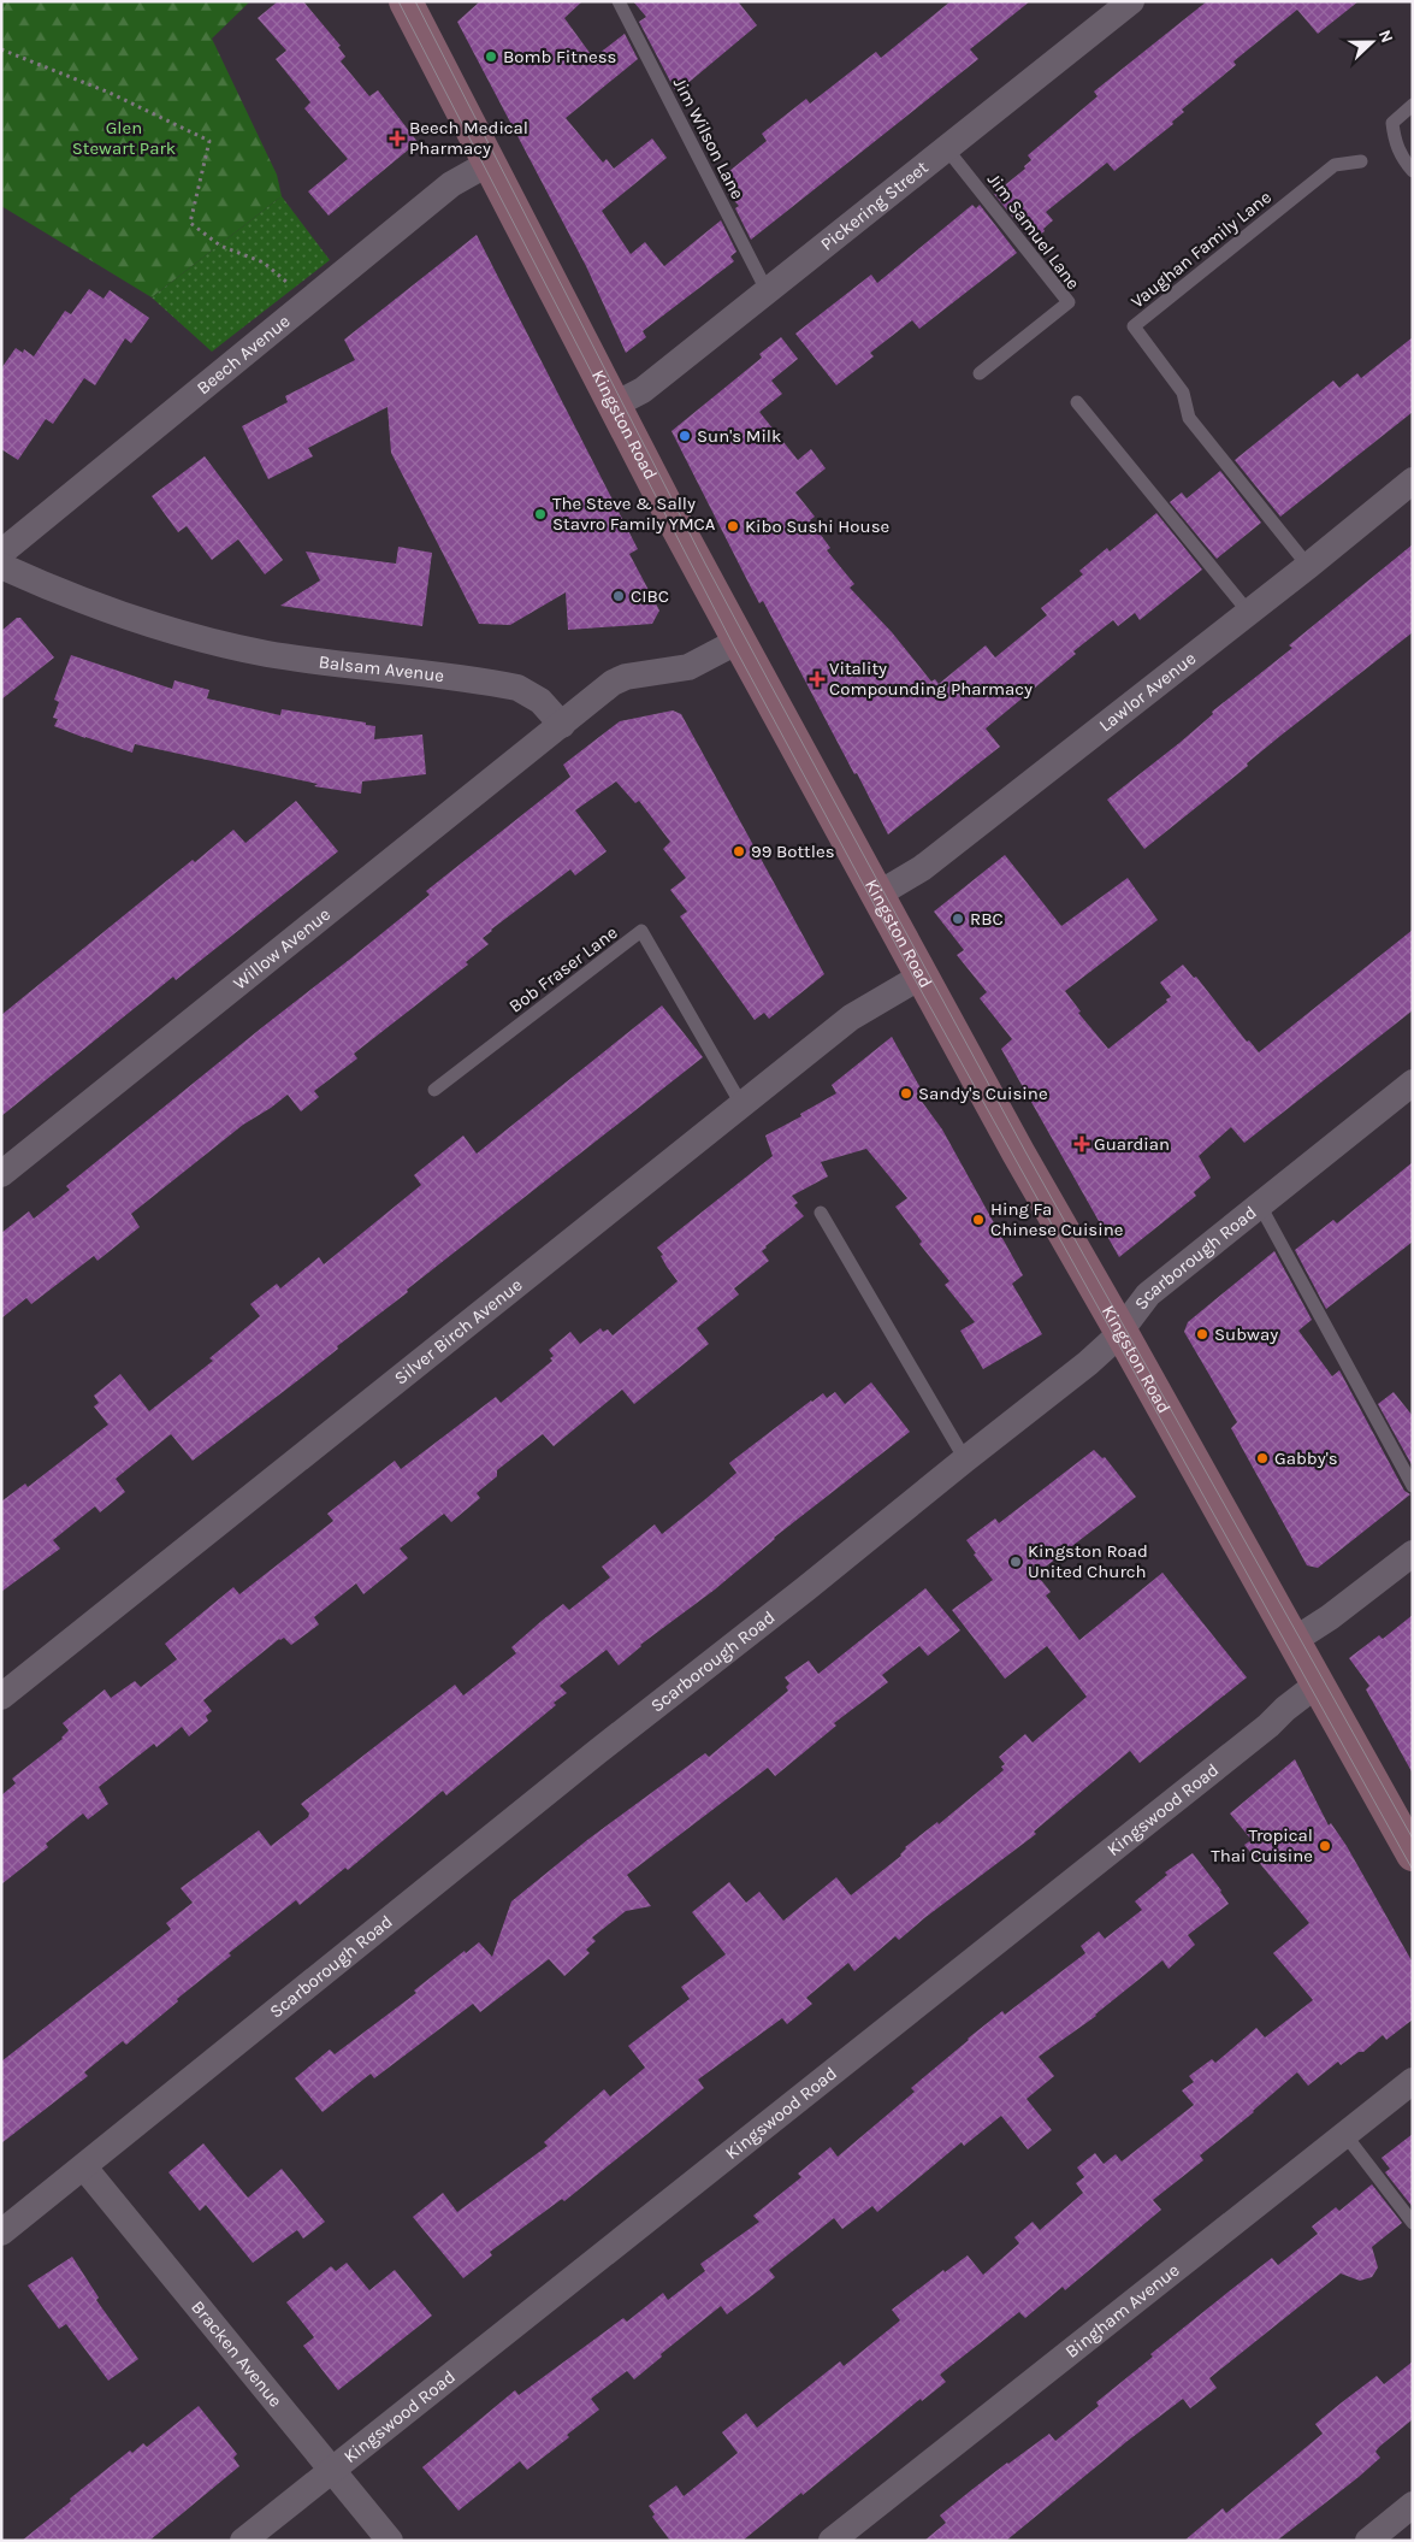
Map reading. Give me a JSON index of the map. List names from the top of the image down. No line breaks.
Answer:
{"streets":{"main road":["Kingston Road"],"street":["Pickering Street","Beech Avenue","Balsam Avenue","Lawlor Avenue","Willow Avenue","Scarborough Road","Silver Birch Avenue","Kingswood Road","Bingham Avenue","Bracken Avenue"],"lane":["Jim Wilson Lane","Jim Samuel Lane","Vaughan Family Lane","Bob Fraser Lane"]},"crossings":[["Jim Wilson Lane","Pickering Street"],["Pickering Street","Jim Samuel Lane"],["Pickering Street","Kingston Road"],["Vaughan Family Lane","Lawlor Avenue"],["Beech Avenue","Kingston Road"],["Kingston Road","Lawlor Avenue"],["Kingston Road","Scarborough Road"],["Kingston Road","Silver Birch Avenue"],["Kingston Road","Kingswood Road"],["Balsam Avenue","Willow Avenue"],["Bob Fraser Lane","Silver Birch Avenue"],["Scarborough Road","Bracken Avenue"],["Kingswood Road","Bracken Avenue"]],"parks":["Glen Stewart Park"],"places":{"other":["Bomb Fitness","Sun's Milk","The Steve & Sally Stavro Family YMCA","Kibo Sushi House","CIBC","99 Bottles","RBC","Sandy's Cuisine","Hing Fa Chinese Cuisine","Subway","Gabby's","Kingston Road United Church","Tropical Thai Cuisine"],"health":["Beech Medical Pharmacy","Vitality Compounding Pharmacy","Guardian"]},"north":"right"}
